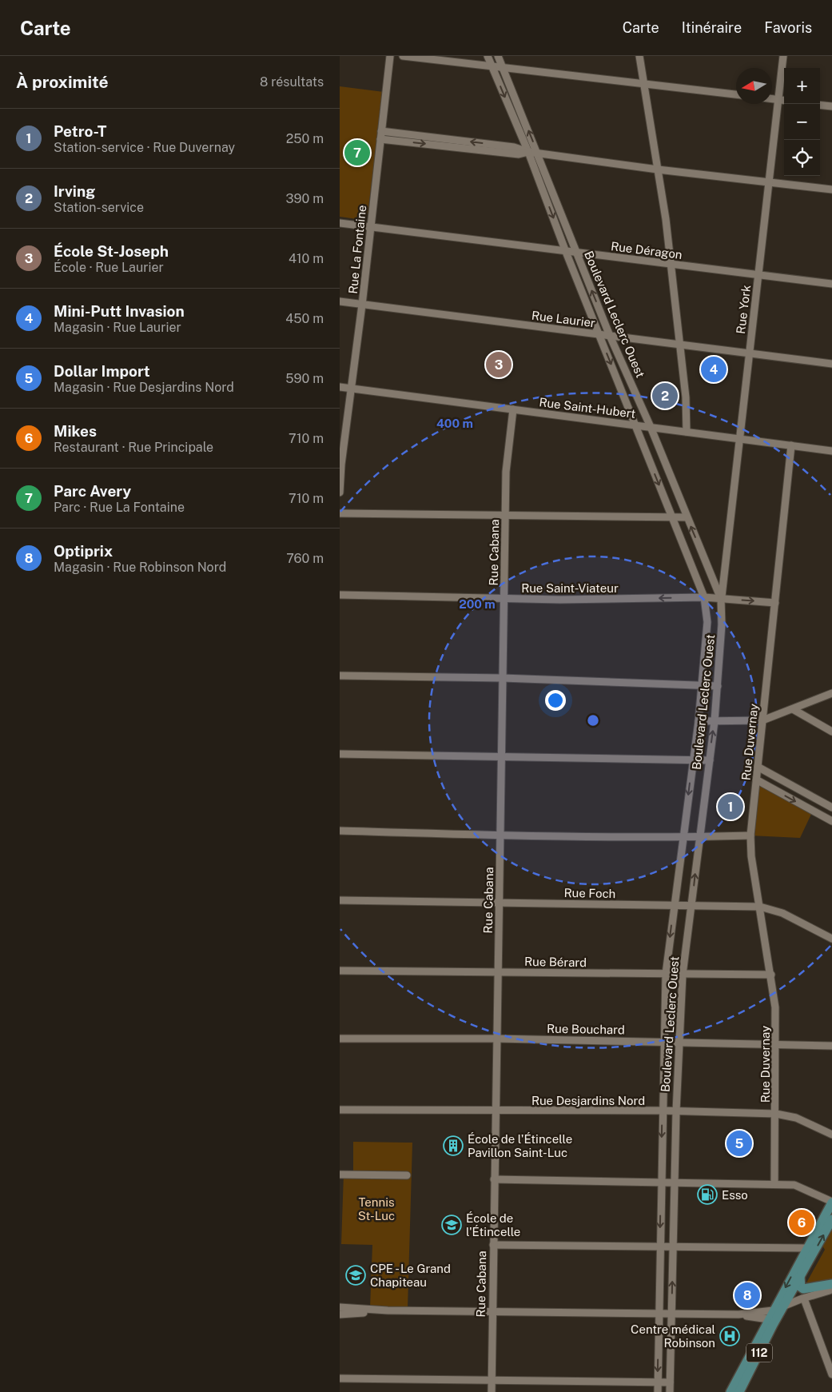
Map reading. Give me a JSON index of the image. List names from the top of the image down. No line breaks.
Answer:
{"streets":{"main road":["112"],"street":["Rue La Fontaine","Rue Déragon","Rue York","Boulevard Leclerc Ouest","Rue Laurier","Rue Saint-Hubert","Rue Cabana","Rue Saint-Viateur","Rue Duvernay","Rue Foch","Rue Bérard","Rue Bouchard","Rue Desjardins Nord"]},"crossings":[["Rue La Fontaine","Rue Déragon"],["Rue La Fontaine","Rue Laurier"],["Rue La Fontaine","Rue Saint-Hubert"],["Rue Déragon","Rue York"],["Rue Déragon","Boulevard Leclerc Ouest"],["Rue York","Boulevard Leclerc Ouest"],["Rue York","Rue Laurier"],["Rue York","Rue Saint-Hubert"],["Rue York","Rue Saint-Viateur"],["Boulevard Leclerc Ouest","Rue Laurier"],["Boulevard Leclerc Ouest","Rue Saint-Hubert"],["Boulevard Leclerc Ouest","Rue Saint-Viateur"],["Boulevard Leclerc Ouest","Rue Foch"],["Boulevard Leclerc Ouest","Rue Bérard"],["Boulevard Leclerc Ouest","Rue Bouchard"],["Boulevard Leclerc Ouest","Rue Desjardins Nord"],["Rue Saint-Hubert","Rue Cabana"],["Rue Saint-Hubert","Rue Duvernay"],["Rue Cabana","Rue Saint-Viateur"],["Rue Cabana","Rue Foch"],["Rue Cabana","Rue Bérard"],["Rue Cabana","Rue Bouchard"],["Rue Cabana","Rue Desjardins Nord"],["Rue Saint-Viateur","Rue Duvernay"],["Rue Duvernay","Rue Foch"],["Rue Duvernay","Rue Bérard"],["Rue Duvernay","Rue Bouchard"],["Rue Duvernay","Rue Desjardins Nord"]],"parks":["Tennis St-Luc"],"places":{"building":["École de l'Étincelle Pavillon Saint-Luc"],"fuel station":["Esso"],"school or university":["École de l'Étincelle","CPE - Le Grand Chapiteau"],"hospital":["Centre médical Robinson"]},"north":"left","page":{"header":"Carte","nav":["Carte","Itinéraire","Favoris"],"heading":["À proximité","8 résultats"],"map_buttons":["+","−"],"list":[{"mark":"1","name":"Petro-T","note":"Station-service · Rue Duvernay","value":"250 m"},{"mark":"2","name":"Irving","note":"Station-service","value":"390 m"},{"mark":"3","name":"École St-Joseph","note":"École · Rue Laurier","value":"410 m"},{"mark":"4","name":"Mini-Putt Invasion","note":"Magasin · Rue Laurier","value":"450 m"},{"mark":"5","name":"Dollar Import","note":"Magasin · Rue Desjardins Nord","value":"590 m"},{"mark":"6","name":"Mikes","note":"Restaurant · Rue Principale","value":"710 m"},{"mark":"7","name":"Parc Avery","note":"Parc · Rue La Fontaine","value":"710 m"},{"mark":"8","name":"Optiprix","note":"Magasin · Rue Robinson Nord","value":"760 m"}],"pins":["7","3","4","2","1","5","6","8"]},"rings":["400 m","200 m"]}
